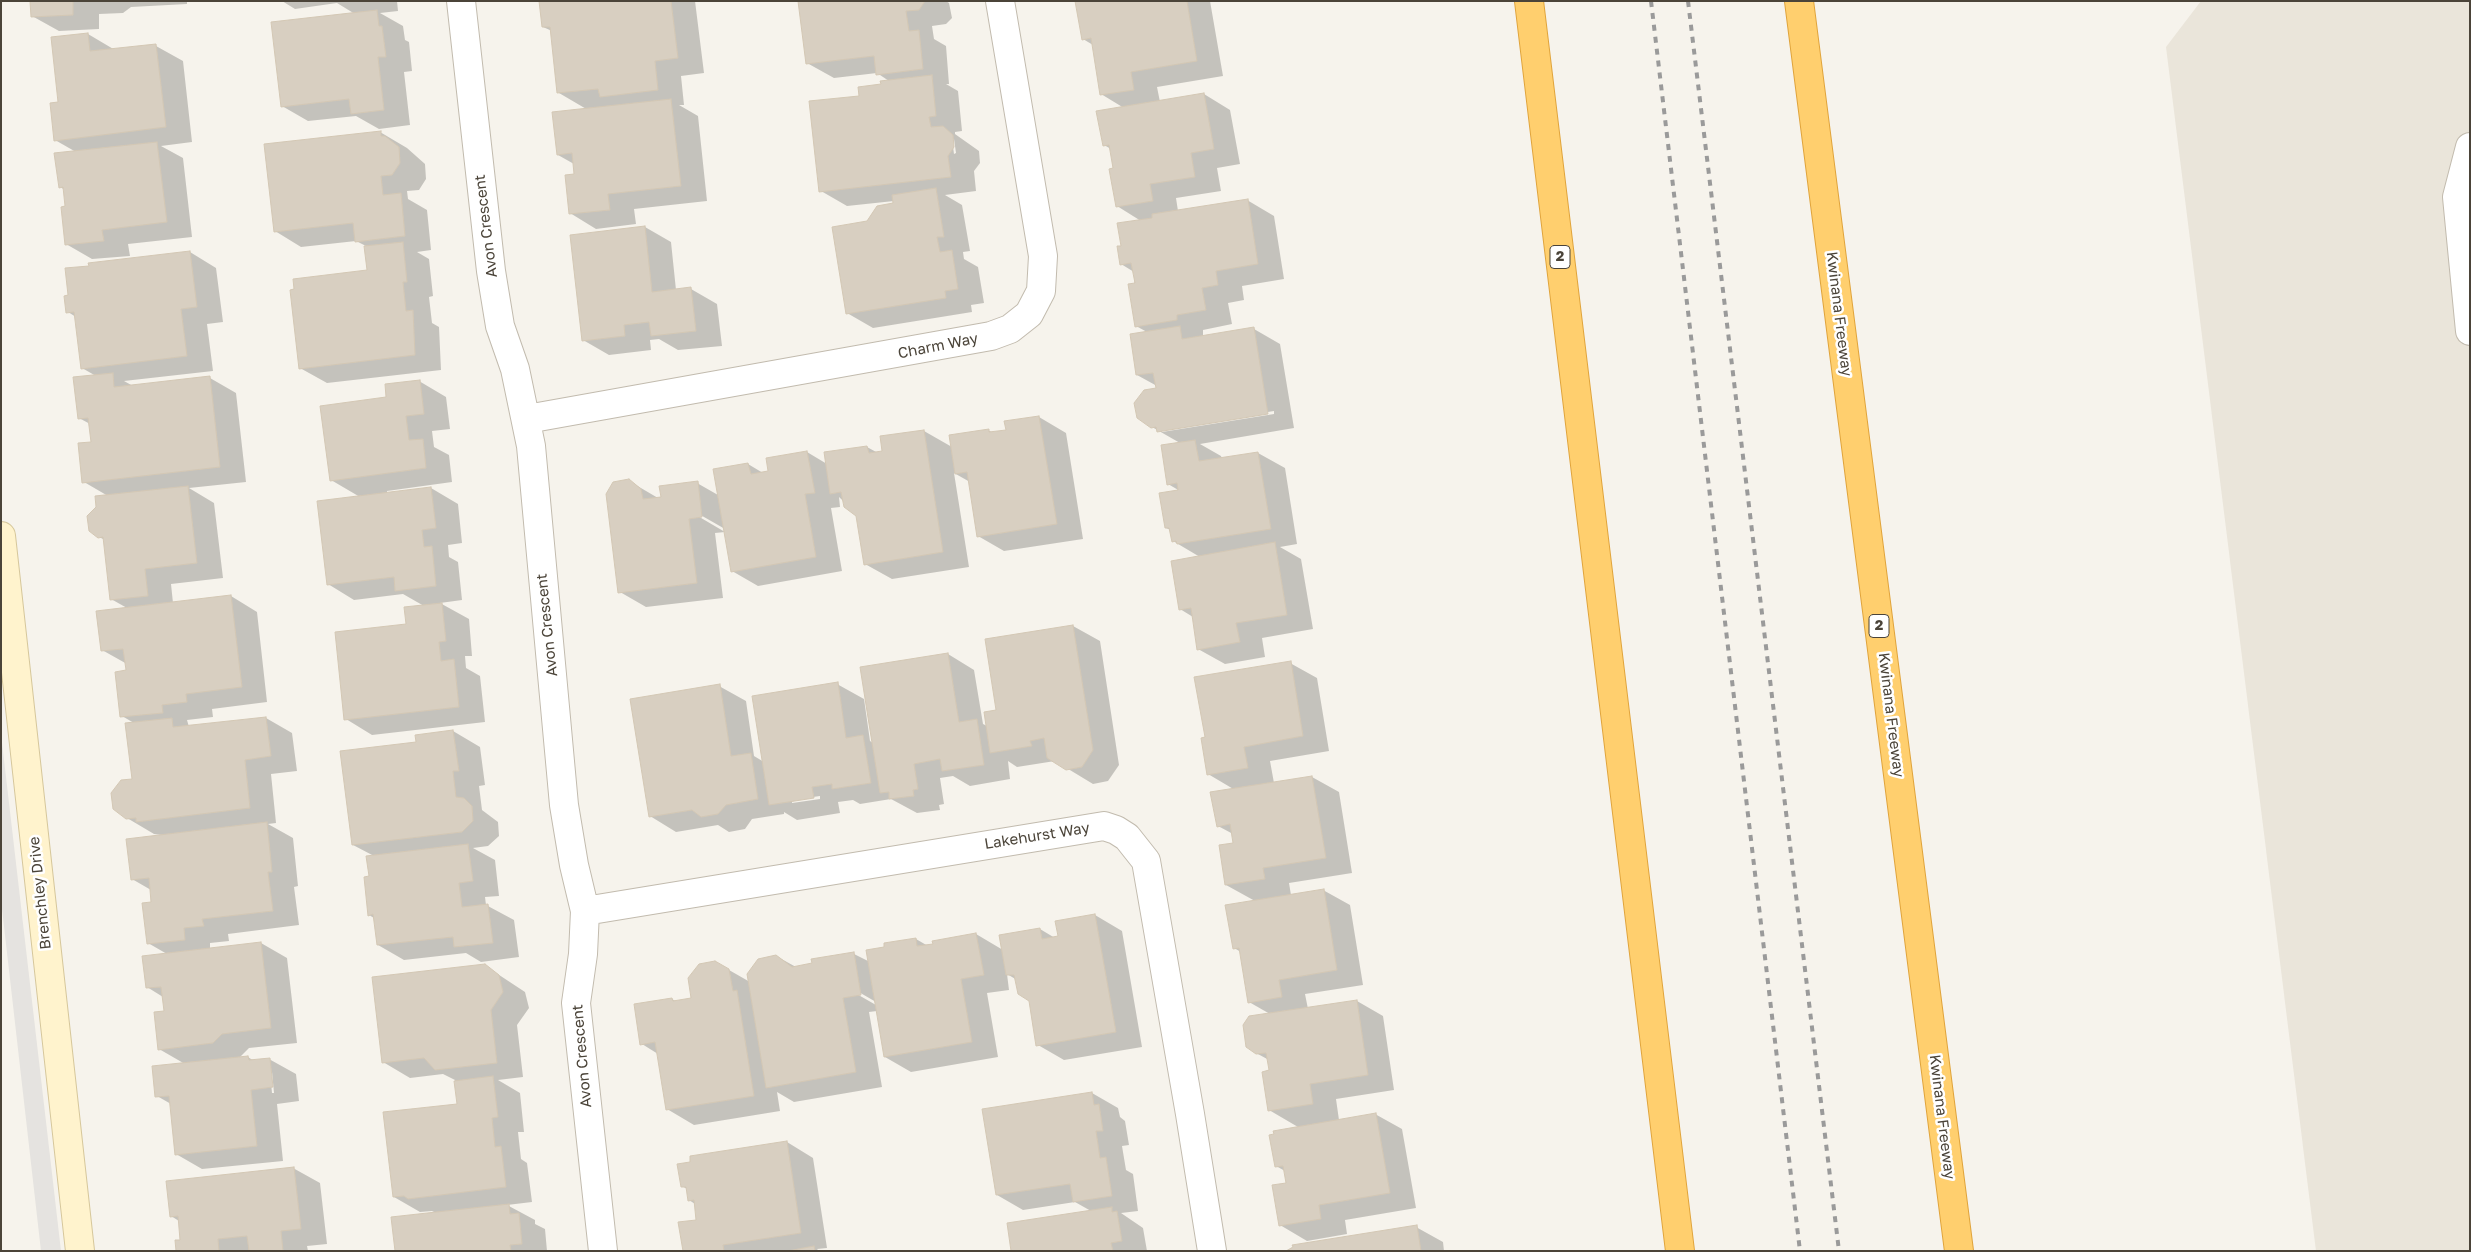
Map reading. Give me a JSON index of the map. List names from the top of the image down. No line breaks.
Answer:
{"streets":{"highway":["2","Kwinana Freeway"],"street":["Avon Crescent","Charm Way","Lakehurst Way","Brenchley Drive"]},"crossings":[["Avon Crescent","Charm Way"],["Avon Crescent","Lakehurst Way"]]}
